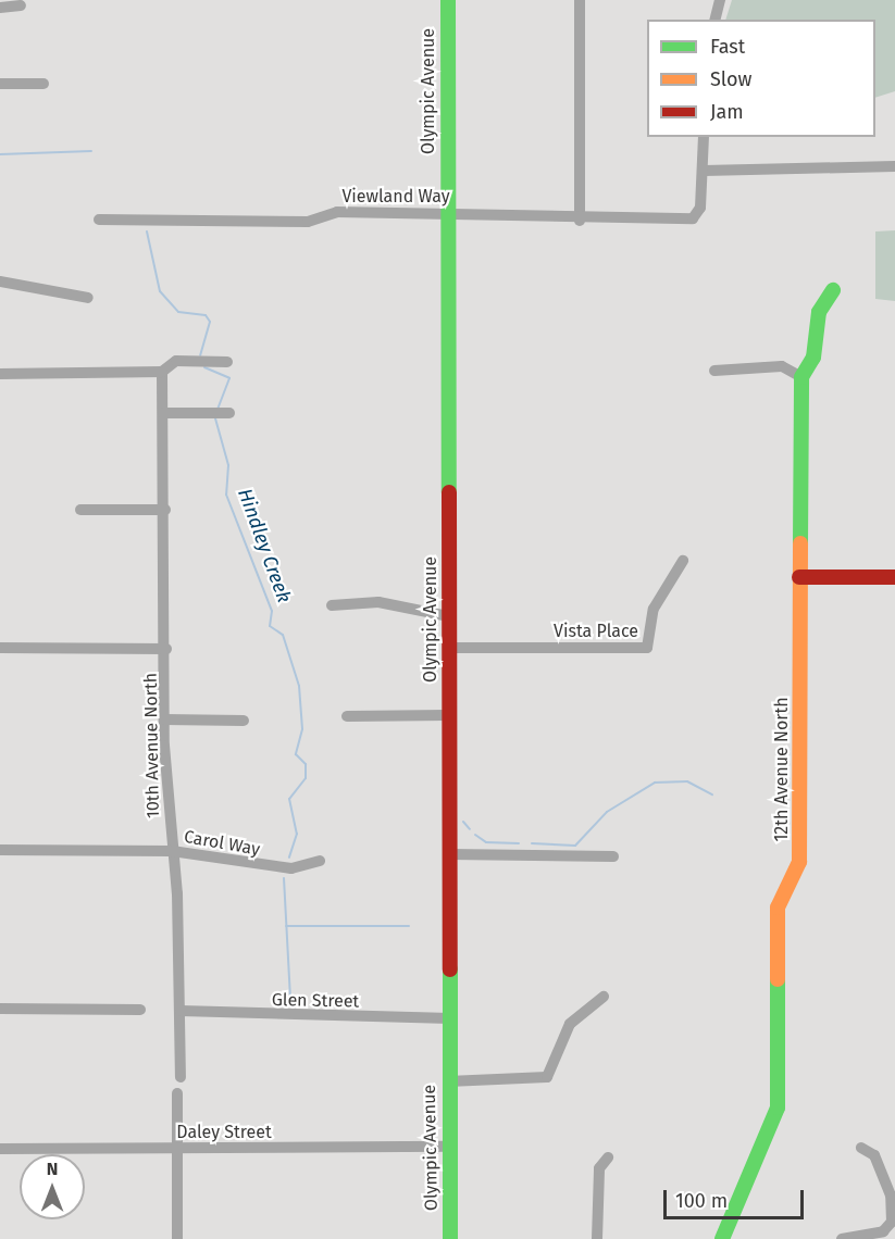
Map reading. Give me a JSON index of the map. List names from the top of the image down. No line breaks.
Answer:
{"streets":{"street":["Olympic Avenue","Viewland Way","Vista Place","10th Avenue North","12th Avenue North","Carol Way","Glen Street","Daley Street"]},"crossings":[["Olympic Avenue","Viewland Way"],["Olympic Avenue","Vista Place"],["Olympic Avenue","Glen Street"],["Olympic Avenue","Daley Street"],["10th Avenue North","Carol Way"],["10th Avenue North","Glen Street"]],"water":["Hindley Creek"],"legend":["Fast","Slow","Jam"],"scale_bar":"100 m","north":"top"}
